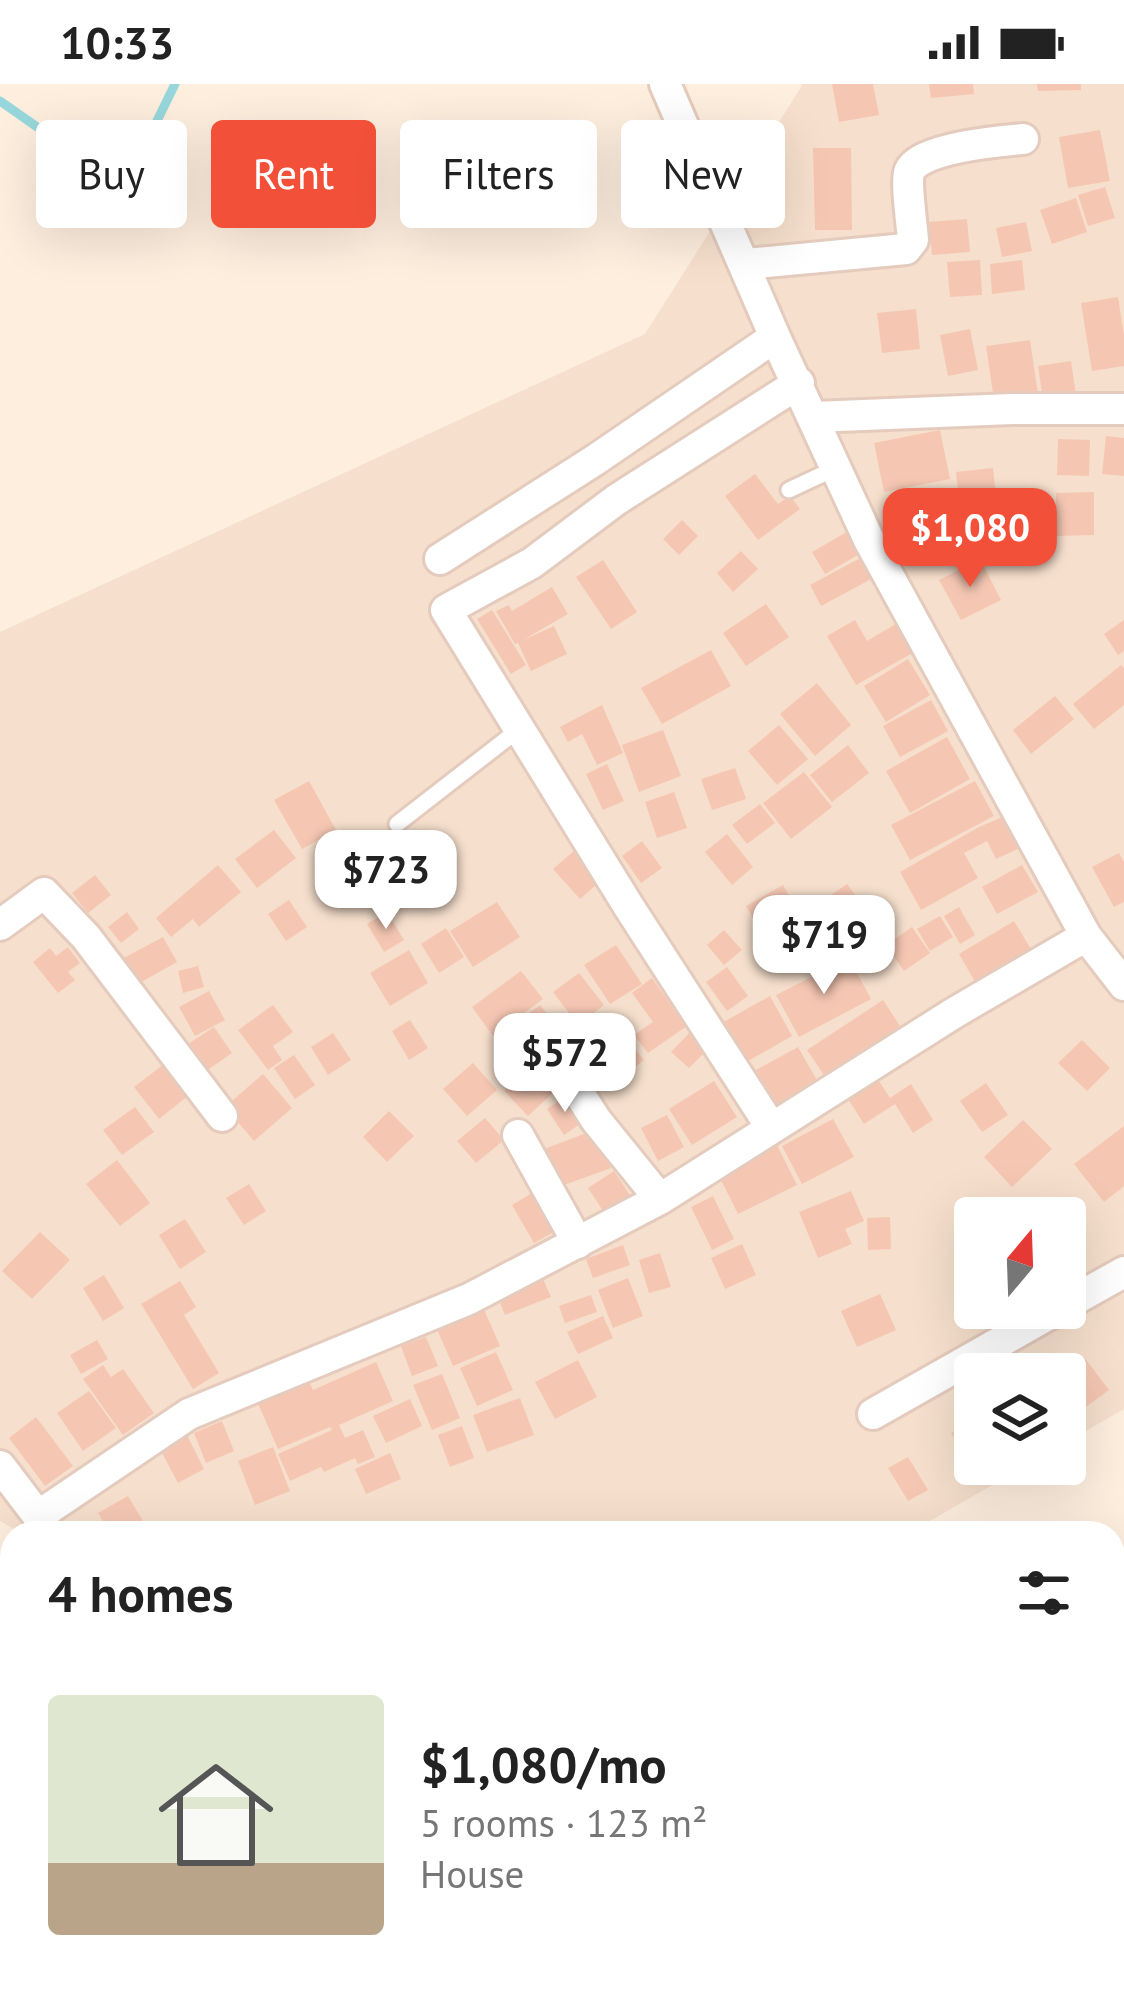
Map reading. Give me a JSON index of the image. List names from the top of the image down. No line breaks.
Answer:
{"north":"top","page":{"status":"10:33","chip":["Buy","Rent","Filters","New"],"price":["$1,080","$723","$719","$572"],"heading":"4 homes","list":[{"name":"$1,080/mo","note":"5 rooms · 123 m² · House"}]}}
